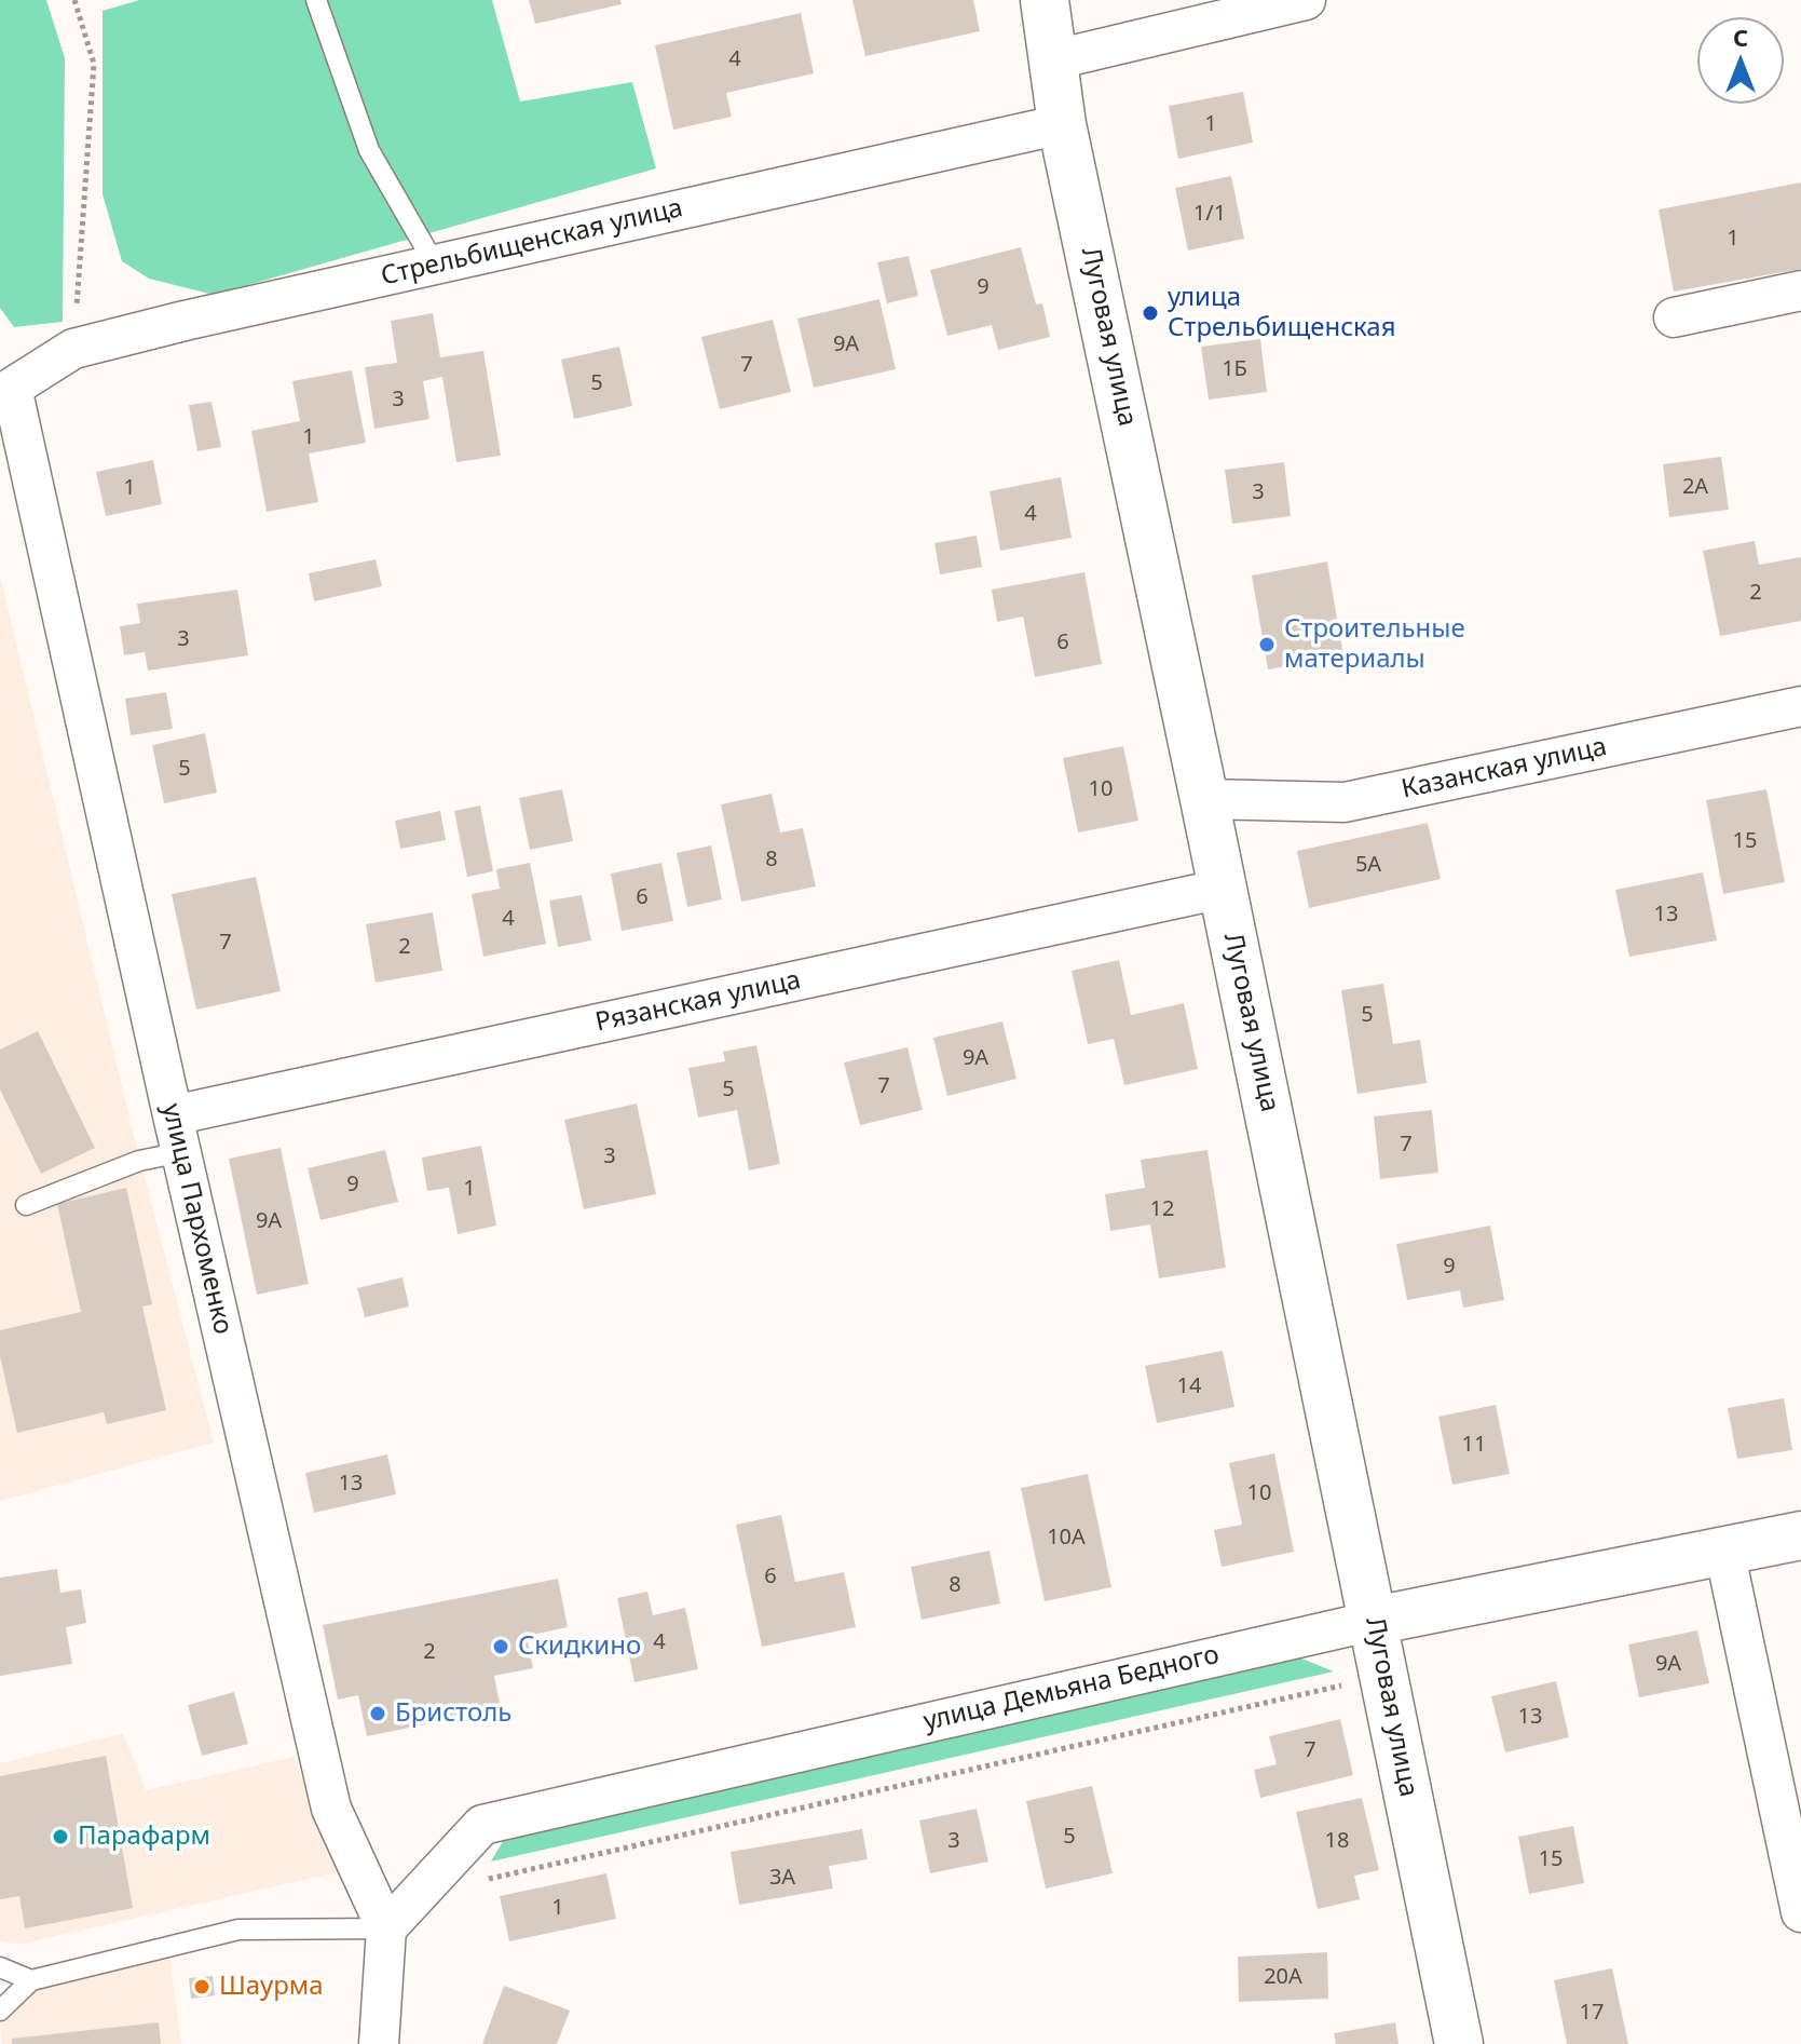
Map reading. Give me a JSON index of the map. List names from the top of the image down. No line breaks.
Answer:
{"streets":{"main road":["Луговая улица","улица Демьяна Бедного"],"street":["Стрельбищенская улица","Казанская улица","Рязанская улица","улица Пархоменко"]},"crossings":[["Стрельбищенская улица","Луговая улица"],["Стрельбищенская улица","улица Пархоменко"],["Луговая улица","Казанская улица"],["Луговая улица","Рязанская улица"],["Луговая улица","улица Демьяна Бедного"],["Рязанская улица","улица Пархоменко"],["улица Пархоменко","улица Демьяна Бедного"]],"places":["улица Стрельбищенская","Строительные материалы","Скидкино","Бристоль","Парафарм","Шаурма"],"house_numbers":["4","1","1/1","1","9","9А","7","1Б","5","3","1","2А","1","3","4","2","3","6","5","10","15","8","5А","6","13","4","7","2","5","9А","7","5","7","3","9","1","12","9А","9","14","11","13","10","10А","6","8","4","2","9А","13","7","5","3","18","15","3А","1","20А","17"],"north":"top"}
